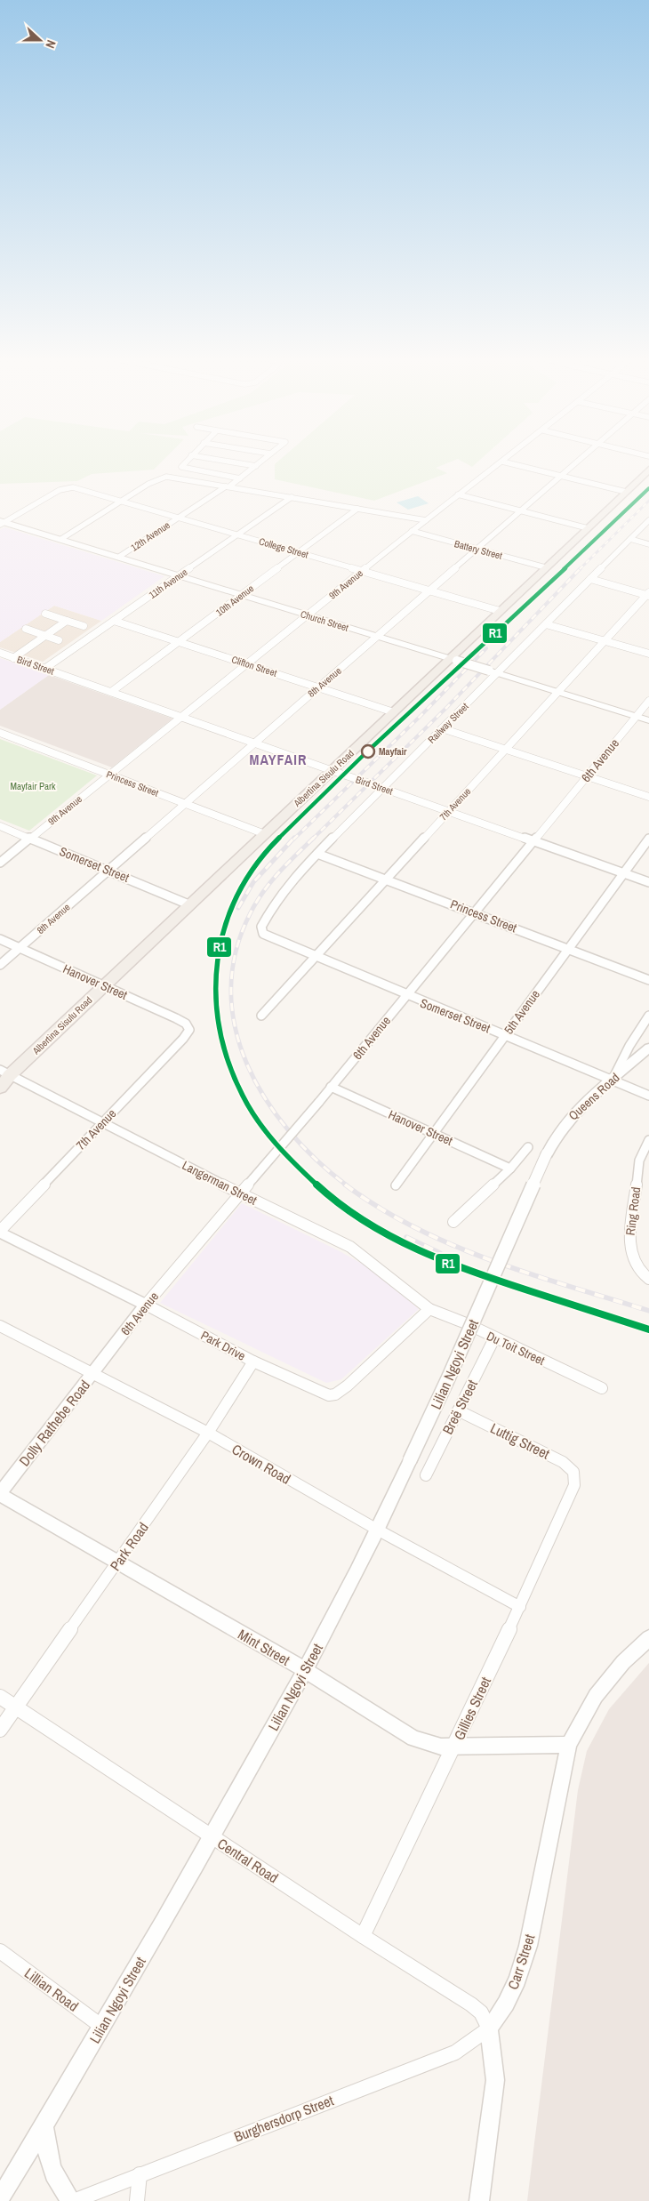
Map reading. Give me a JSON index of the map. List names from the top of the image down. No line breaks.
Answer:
{"streets":{"main road":["Church Street","Albertina Sisulu Road"],"street":["12th Avenue","College Street","Battery Street","11th Avenue","9th Avenue","10th Avenue","Bird Street","Clifton Street","8th Avenue","Railway Street","6th Avenue","Princess Street","7th Avenue","Somerset Street","Hanover Street","5th Avenue","Queens Road","Langerman Street","Ring Road","Park Drive","Du Toit Street","Lilian Ngoyi Street","Breë Street","Dolly Rathebe Road","Luttig Street","Crown Road","Park Road","Mint Street","Gillies Street","Central Road","Carr Street","Lillian Road","Burghersdorp Street"]},"crossings":[["12th Avenue","College Street"],["12th Avenue","Church Street"],["College Street","11th Avenue"],["College Street","9th Avenue"],["College Street","10th Avenue"],["College Street","Church Street"],["College Street","8th Avenue"],["College Street","Albertina Sisulu Road"],["Battery Street","9th Avenue"],["Battery Street","8th Avenue"],["Battery Street","Albertina Sisulu Road"],["11th Avenue","Church Street"],["11th Avenue","Bird Street"],["11th Avenue","Clifton Street"],["9th Avenue","Church Street"],["9th Avenue","Bird Street"],["9th Avenue","Clifton Street"],["9th Avenue","Princess Street"],["9th Avenue","Somerset Street"],["10th Avenue","Church Street"],["10th Avenue","Bird Street"],["10th Avenue","Clifton Street"],["Church Street","8th Avenue"],["Church Street","Railway Street"],["Church Street","6th Avenue"],["Church Street","Albertina Sisulu Road"],["Church Street","7th Avenue"],["Bird Street","8th Avenue"],["Bird Street","Railway Street"],["Bird Street","6th Avenue"],["Bird Street","Albertina Sisulu Road"],["Bird Street","7th Avenue"],["Bird Street","5th Avenue"],["Clifton Street","8th Avenue"],["Clifton Street","Albertina Sisulu Road"],["8th Avenue","Princess Street"],["8th Avenue","Somerset Street"],["8th Avenue","Hanover Street"],["Railway Street","Princess Street"],["Railway Street","Somerset Street"],["6th Avenue","Princess Street"],["6th Avenue","Somerset Street"],["6th Avenue","Hanover Street"],["6th Avenue","Langerman Street"],["6th Avenue","Park Drive"],["6th Avenue","Dolly Rathebe Road"],["6th Avenue","Crown Road"],["Albertina Sisulu Road","Princess Street"],["Albertina Sisulu Road","Somerset Street"],["Albertina Sisulu Road","Hanover Street"],["Albertina Sisulu Road","Langerman Street"],["Princess Street","7th Avenue"],["Princess Street","5th Avenue"],["7th Avenue","Somerset Street"],["7th Avenue","Hanover Street"],["7th Avenue","Langerman Street"],["7th Avenue","Park Drive"],["Somerset Street","5th Avenue"],["Somerset Street","Queens Road"],["Hanover Street","5th Avenue"],["Queens Road","Lilian Ngoyi Street"],["Langerman Street","Park Drive"],["Langerman Street","Du Toit Street"],["Park Drive","Du Toit Street"],["Park Drive","Park Road"],["Du Toit Street","Breë Street"],["Lilian Ngoyi Street","Crown Road"],["Lilian Ngoyi Street","Mint Street"],["Lilian Ngoyi Street","Central Road"],["Lilian Ngoyi Street","Lillian Road"],["Breë Street","Luttig Street"],["Dolly Rathebe Road","Crown Road"],["Dolly Rathebe Road","Mint Street"],["Luttig Street","Gillies Street"],["Crown Road","Park Road"],["Crown Road","Gillies Street"],["Park Road","Mint Street"],["Park Road","Central Road"],["Mint Street","Gillies Street"],["Mint Street","Carr Street"],["Gillies Street","Central Road"],["Central Road","Carr Street"],["Central Road","Burghersdorp Street"],["Carr Street","Burghersdorp Street"]],"districts":["MAYFAIR"],"parks":["Mayfair Park"],"places":["Mayfair"],"lines":["transit line R1"],"north":"right"}
